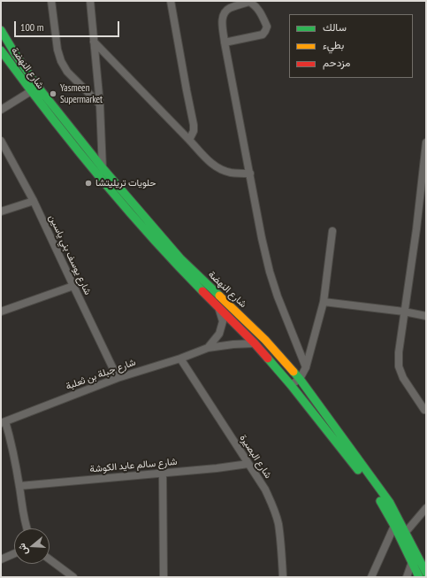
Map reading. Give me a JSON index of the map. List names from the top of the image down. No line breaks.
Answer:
{"streets":{"street":["شارع النهضة","شارع يوسف بني ياسين","شارع جبلة بن ثعلبة","شارع البصيرة","شارع سالم عايد الكوشة"]},"crossings":[["شارع النهضة","شارع جبلة بن ثعلبة"],["شارع يوسف بني ياسين","شارع جبلة بن ثعلبة"],["شارع جبلة بن ثعلبة","شارع البصيرة"],["شارع البصيرة","شارع سالم عايد الكوشة"]],"places":["Yasmeen Supermarket","حلويات تريليتشا"],"legend":["سالك","بطيء","مزدحم"],"scale_bar":"100 m","north":"left"}
